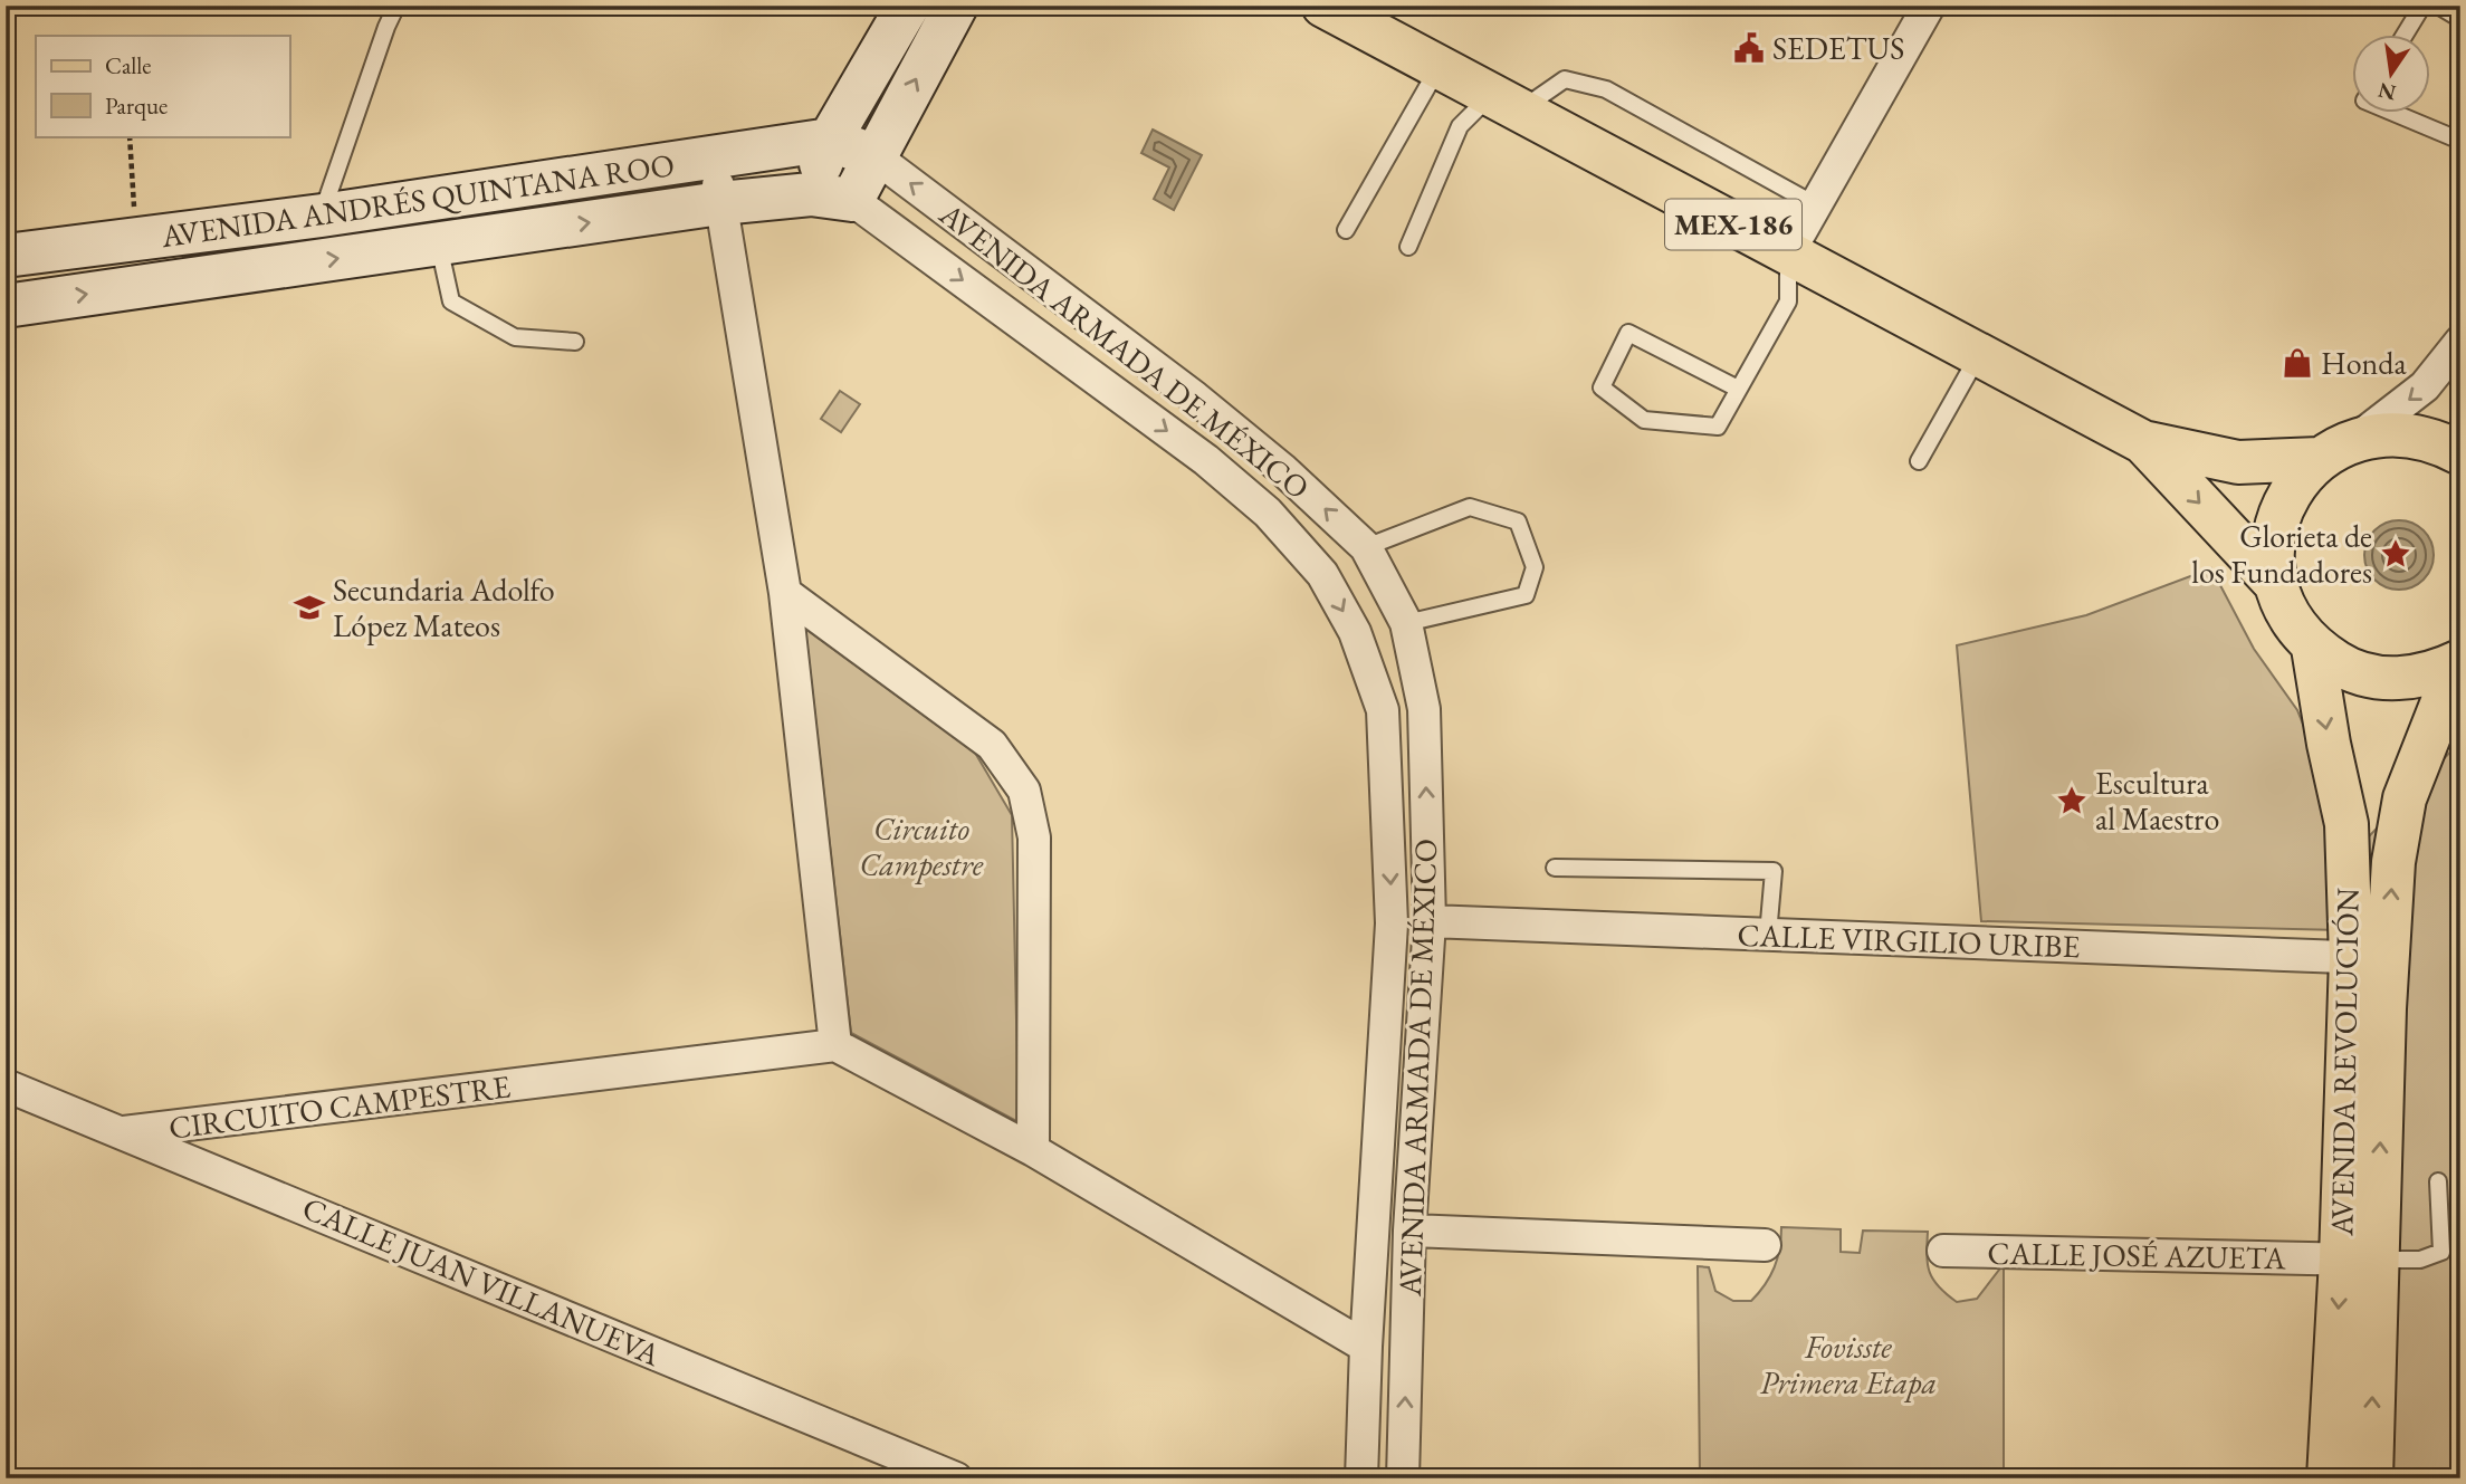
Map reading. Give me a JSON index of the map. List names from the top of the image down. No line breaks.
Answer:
{"streets":{"main road":["AVENIDA ANDRÉS QUINTANA ROO","MEX-186","AVENIDA ARMADA DE MÉXICO","AVENIDA REVOLUCIÓN"],"street":["CALLE VIRGILIO URIBE","CIRCUITO CAMPESTRE","CALLE JOSÉ AZUETA","CALLE JUAN VILLANUEVA"]},"crossings":[["AVENIDA ANDRÉS QUINTANA ROO","AVENIDA ARMADA DE MÉXICO"],["AVENIDA ARMADA DE MÉXICO","CALLE VIRGILIO URIBE"],["CALLE VIRGILIO URIBE","AVENIDA REVOLUCIÓN"],["AVENIDA REVOLUCIÓN","CALLE JOSÉ AZUETA"],["CIRCUITO CAMPESTRE","CALLE JUAN VILLANUEVA"]],"parks":["Circuito Campestre","Fovisste Primera Etapa"],"places":{"public building":["SEDETUS"],"shop":["Honda"],"place":["Glorieta de los Fundadores","Escultura al Maestro"],"school or university":["Secundaria Adolfo López Mateos"]},"legend":["Calle","Parque"],"north":"bottom"}
